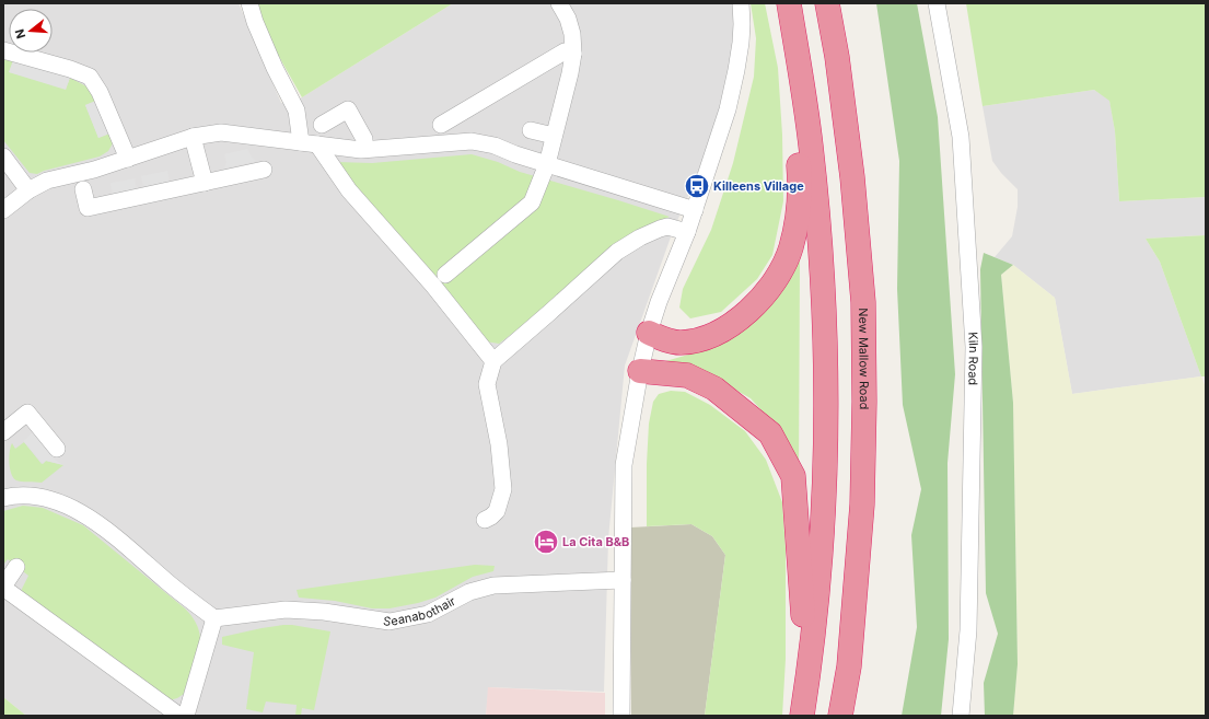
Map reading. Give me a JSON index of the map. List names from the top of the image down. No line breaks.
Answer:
{"streets":{"highway":["New Mallow Road"],"street":["Kiln Road","Seanabothair"]},"places":{"bus stop":["Killeens Village"],"hotel":["La Cita B&B"]},"north":"left"}
